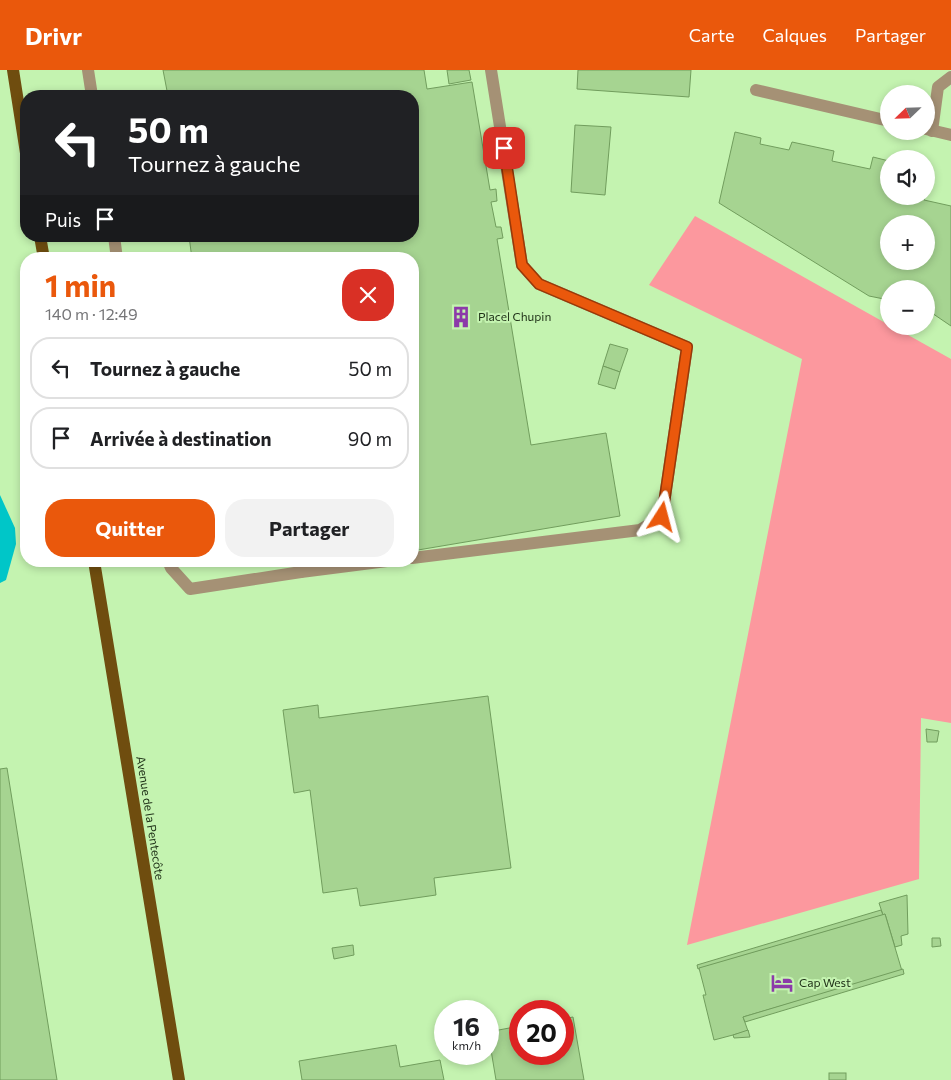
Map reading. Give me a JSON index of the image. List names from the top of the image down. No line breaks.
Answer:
{"streets":{"main road":["Avenue de la Pentecôte"]},"places":{"building":["Placel Chupin"],"hotel":["Cap West"]},"north":"bottom left","page":{"header":"Drivr","nav":["Carte","Calques","Partager"],"map_buttons":["+","−"],"turn":["50 m","Tournez à gauche"],"then":"Puis","heading":["1 min","140 m · 12:49"],"list":[{"name":"Tournez à gauche","value":"50 m"},{"name":"Arrivée à destination","value":"90 m"}],"buttons":["Quitter","Partager"],"speed":"16 km/h","limit":"20"}}
